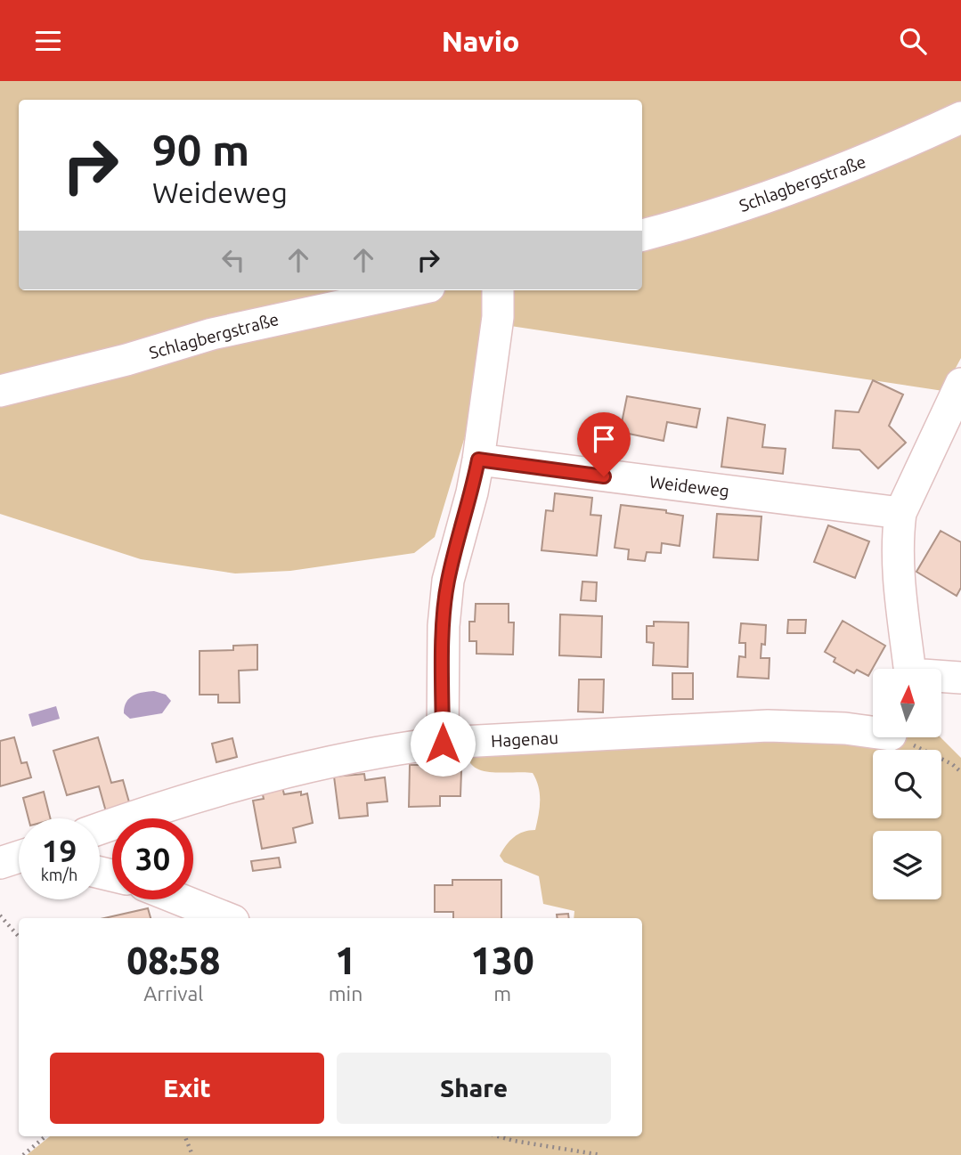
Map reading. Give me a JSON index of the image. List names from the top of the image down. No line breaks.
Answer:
{"streets":{"street":["Schlagbergstraße","Weideweg","Hagenau"]},"north":"top","page":{"header":"Navio","turn":["90 m","Weideweg"],"speed":"19 km/h","limit":"30","eta":["08:58","Arrival","1","min","130","m"],"buttons":["Exit","Share"]}}
